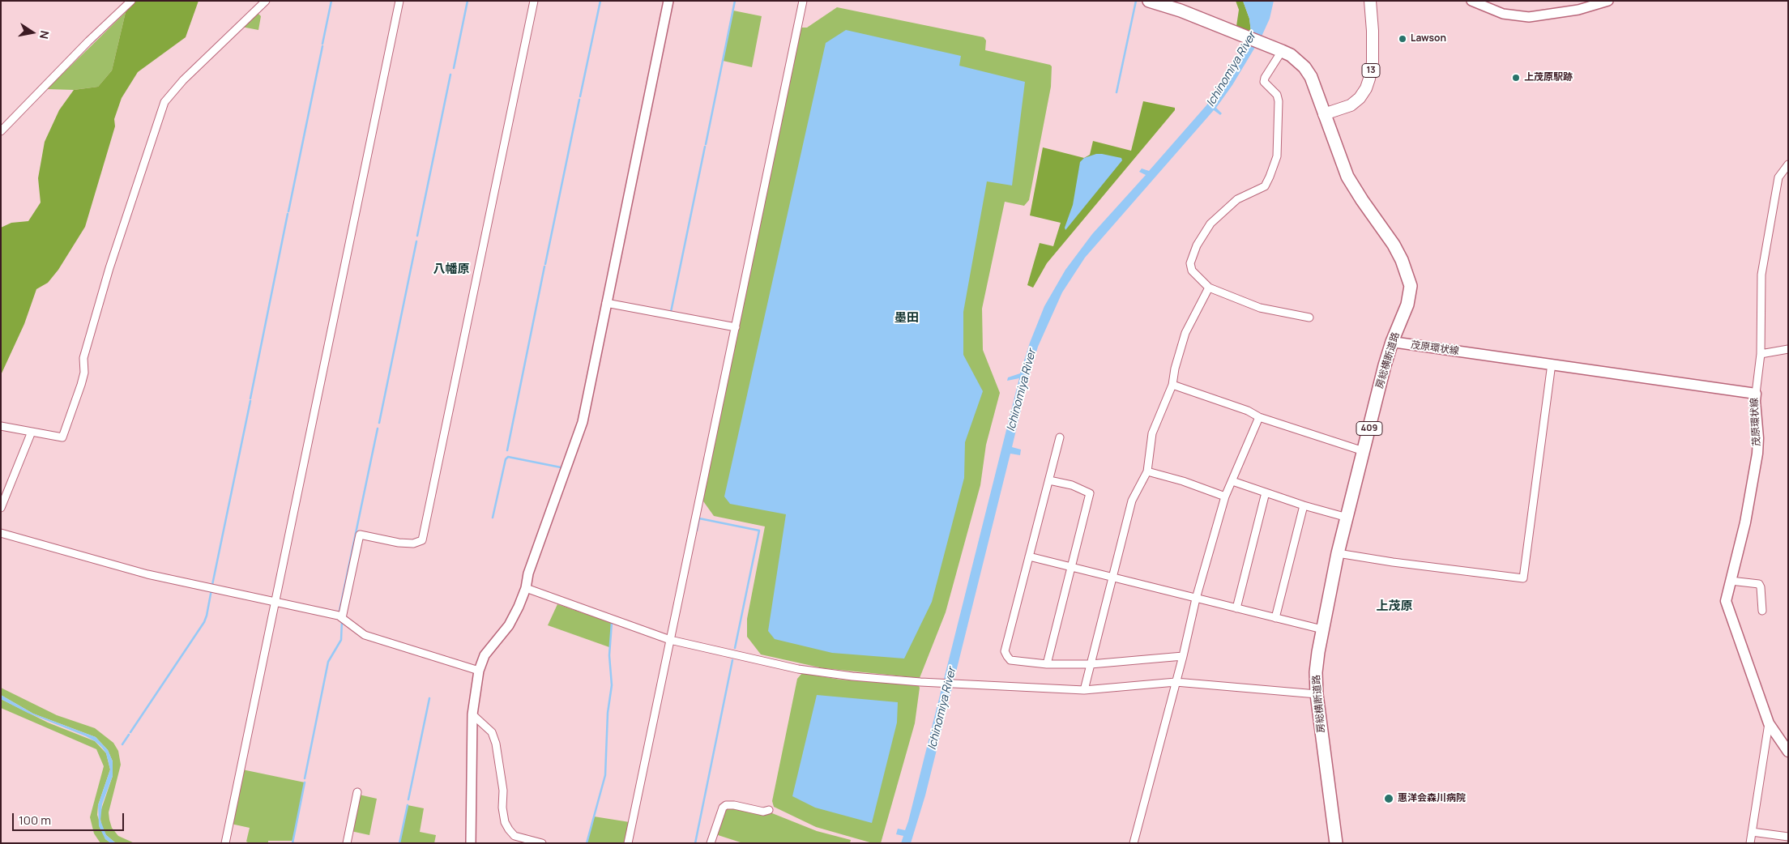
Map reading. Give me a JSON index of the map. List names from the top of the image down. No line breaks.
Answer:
{"streets":{"highway":["房総横断道路","409"],"main road":["13","茂原環状線"]},"crossings":[["13","房総横断道路"],["茂原環状線","房総横断道路"]],"districts":["八幡原","墨田","上茂原"],"water":["Ichinomiya River"],"places":["Lawson","上茂原駅跡","惠洋会森川病院"],"scale_bar":"100 m","north":"right"}
